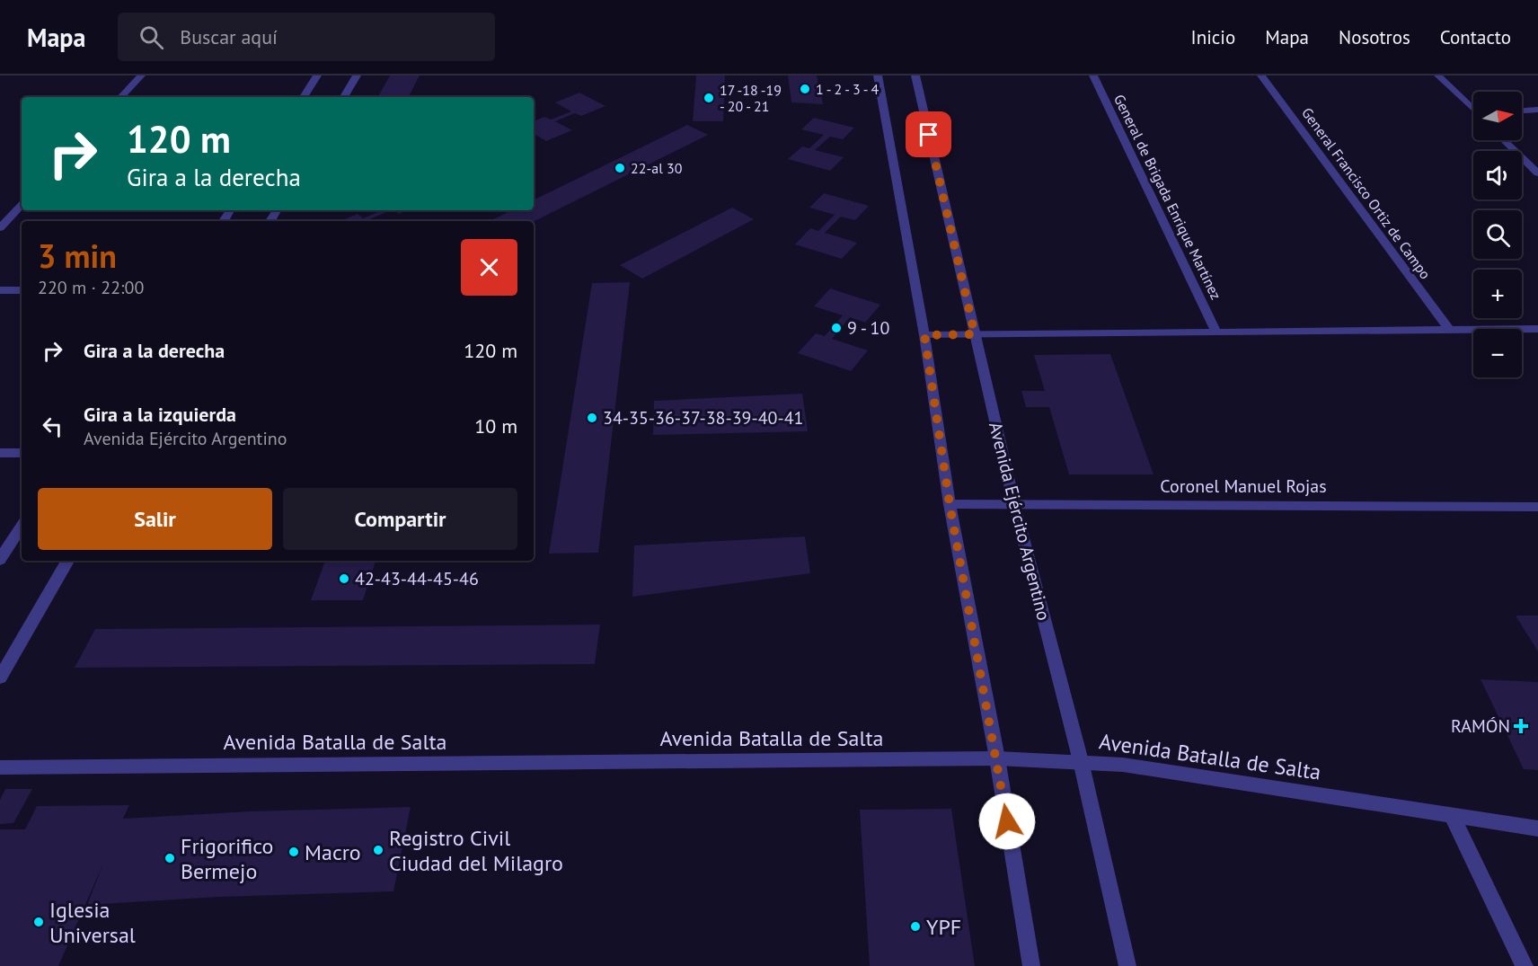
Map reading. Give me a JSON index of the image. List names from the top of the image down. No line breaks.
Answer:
{"streets":{"street":["General Francisco Ortiz de Campo","General de Brigada Enrique Martínez","Coronel Manuel Rojas","Avenida Ejército Argentino","Avenida Batalla de Salta"]},"crossings":[["Coronel Manuel Rojas","Avenida Ejército Argentino"],["Avenida Ejército Argentino","Avenida Batalla de Salta"]],"places":{"other":["1 - 2 - 3 - 4","17 -18 -19 - 20 - 21","22-al 30","9 - 10","34-35-36-37-38-39-40-41","42-43-44-45-46","Registro Civil Ciudad del Milagro","Macro","Frigorifico Bermejo","Iglesia Universal","YPF"],"health":["RAMÓN"]},"north":"right","page":{"header":"Mapa","search":"Buscar aquí","nav":["Inicio","Mapa","Nosotros","Contacto"],"map_buttons":["+","−"],"turn":["120 m","Gira a la derecha"],"heading":["3 min","220 m · 22:00"],"list":[{"name":"Gira a la derecha","value":"120 m"},{"name":"Gira a la izquierda","note":"Avenida Ejército Argentino","value":"10 m"}],"buttons":["Salir","Compartir"]}}
